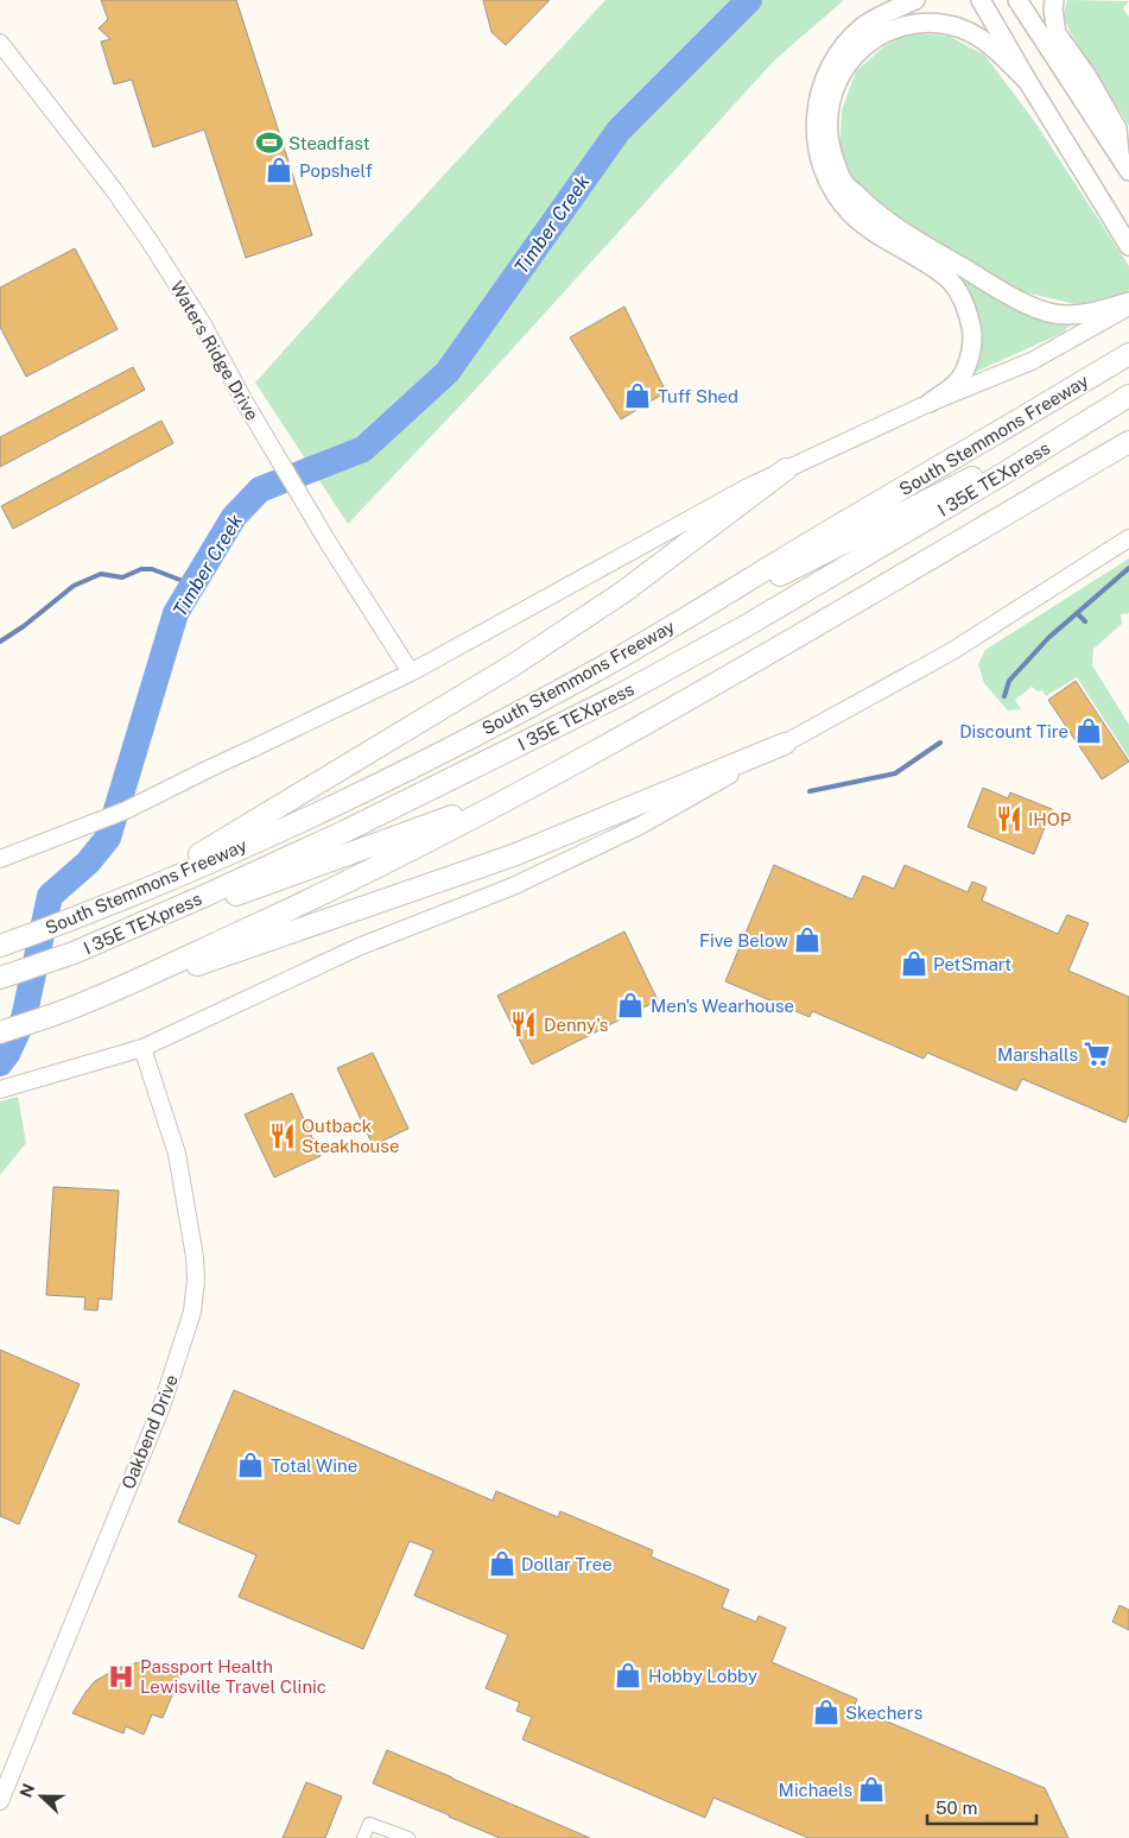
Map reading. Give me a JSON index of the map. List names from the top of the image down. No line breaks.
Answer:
{"streets":{"highway":["South Stemmons Freeway","I 35E TEXpress"],"main road":["Waters Ridge Drive","Oakbend Drive"]},"water":["Timber Creek"],"places":{"sports":["Steadfast"],"shop":["Popshelf","Tuff Shed","Discount Tire","Five Below","PetSmart","Men's Wearhouse","Total Wine","Dollar Tree","Hobby Lobby","Skechers","Michaels"],"restaurant":["IHOP","Denny's","Outback Steakhouse"],"supermarket":["Marshalls"],"hospital":["Passport Health Lewisville Travel Clinic"]},"scale_bar":"50 m","north":"left"}
